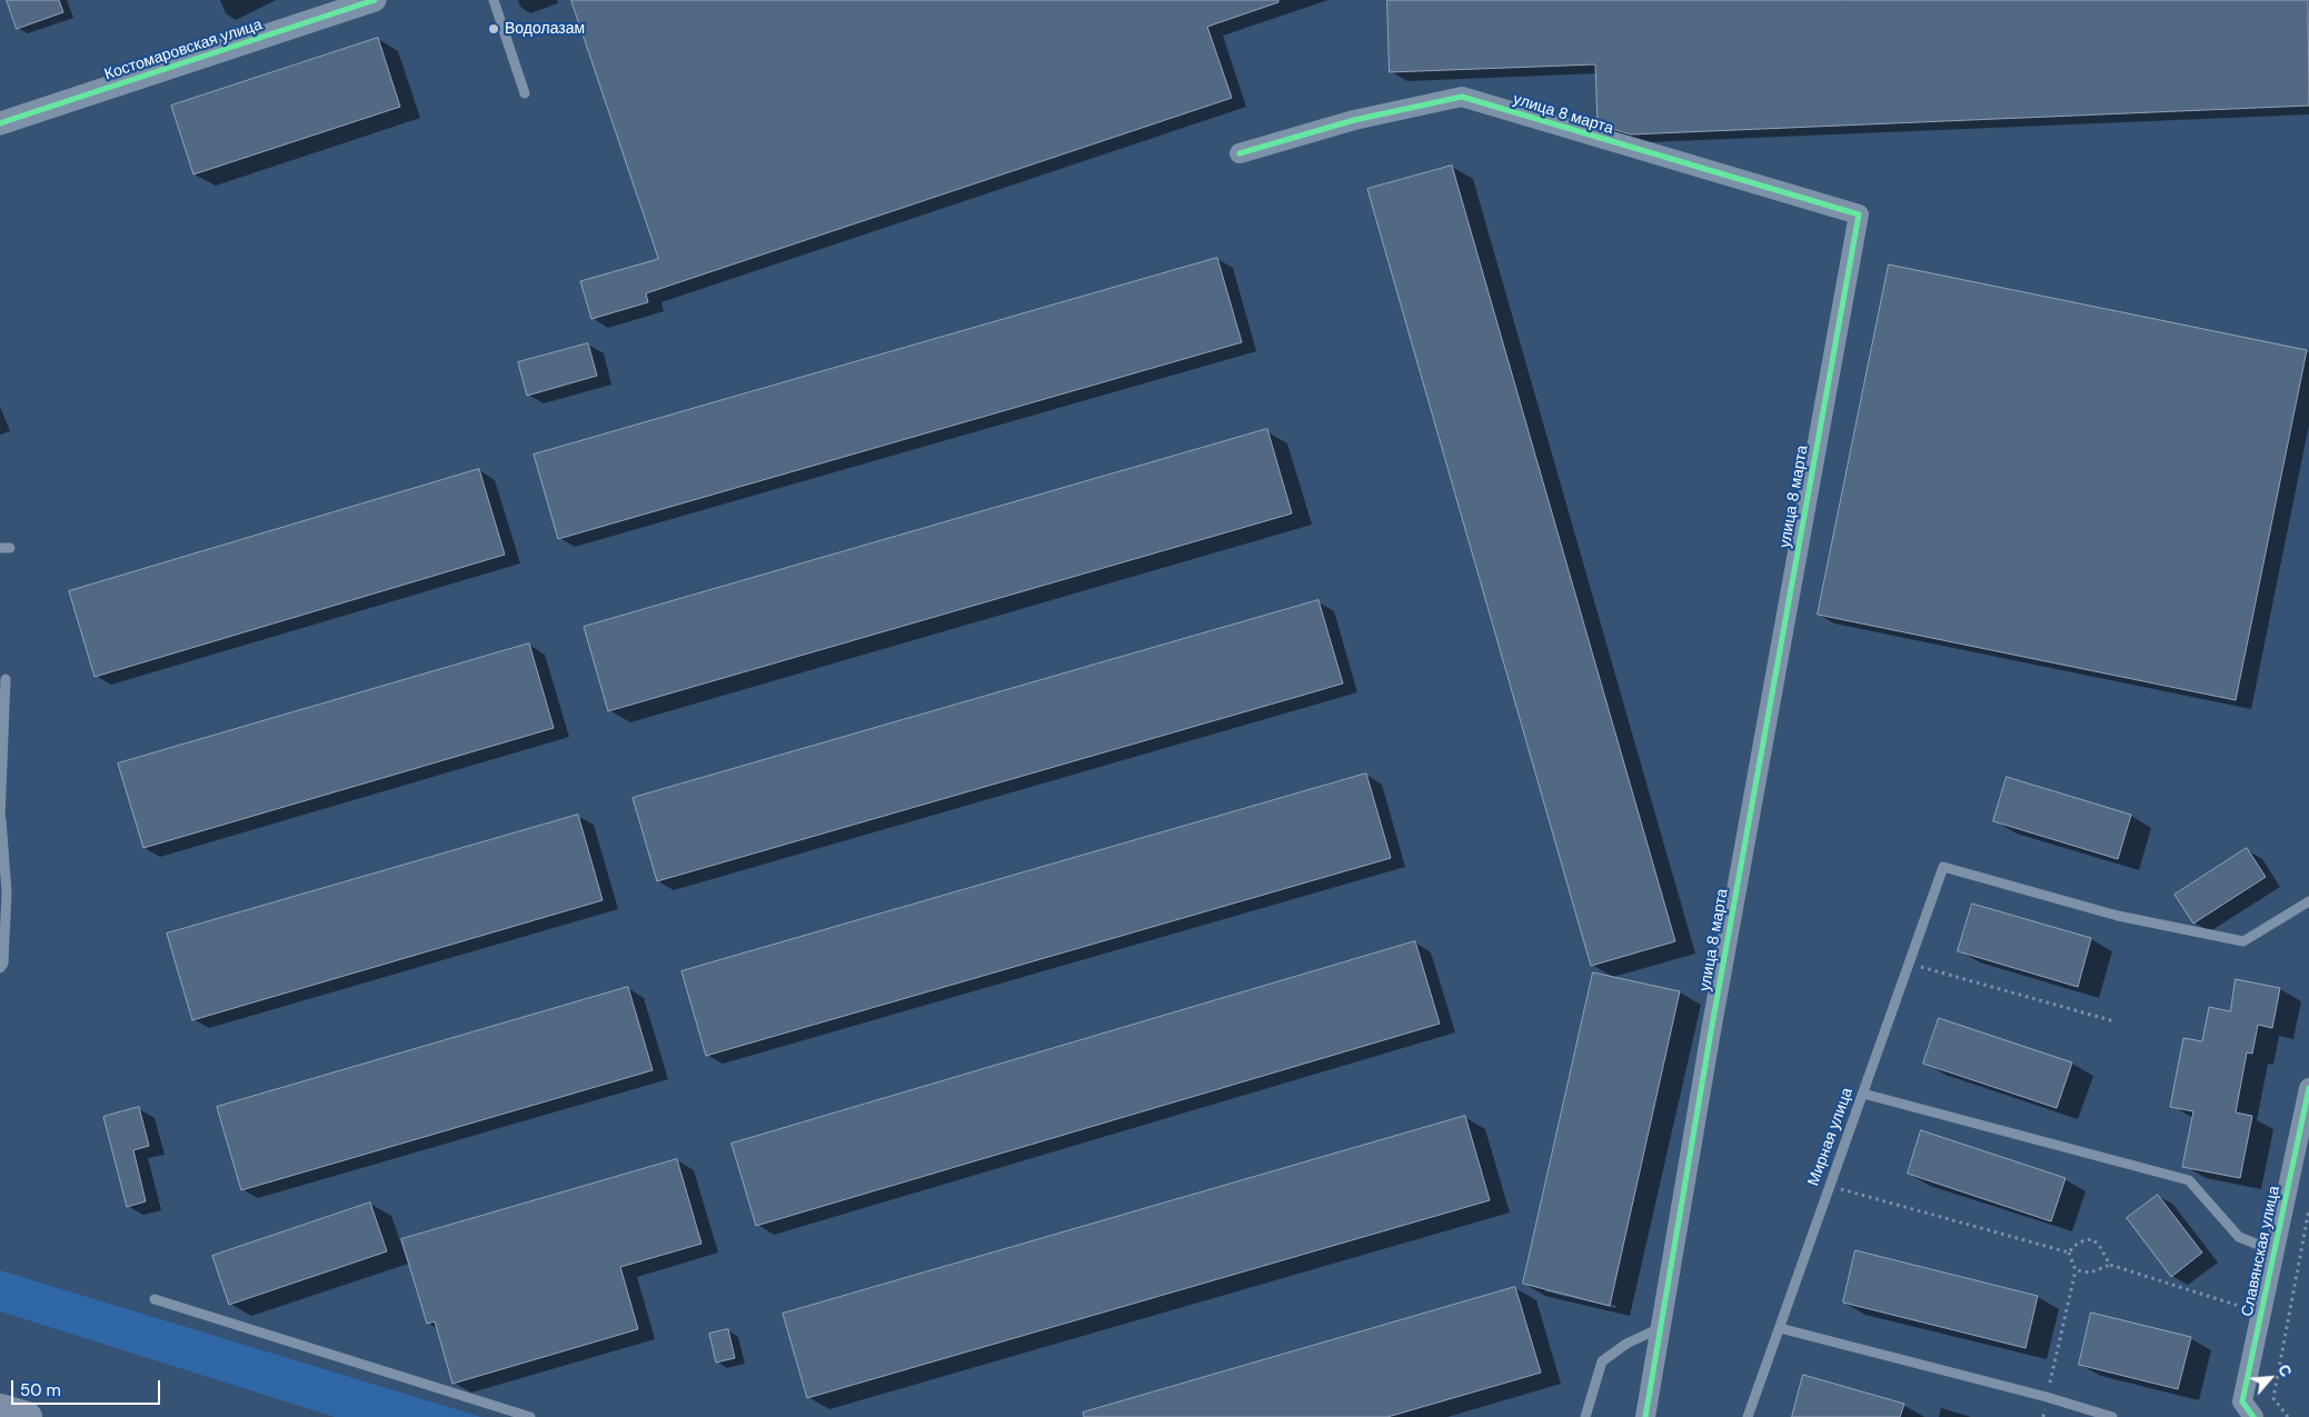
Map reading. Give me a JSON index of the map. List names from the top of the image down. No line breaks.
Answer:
{"streets":{"street":["Костомаровская улица","улица 8 марта","Славянская улица"],"lane":["Мирная улица"]},"places":["Водолазам"],"scale_bar":"50 m","north":"top right"}
